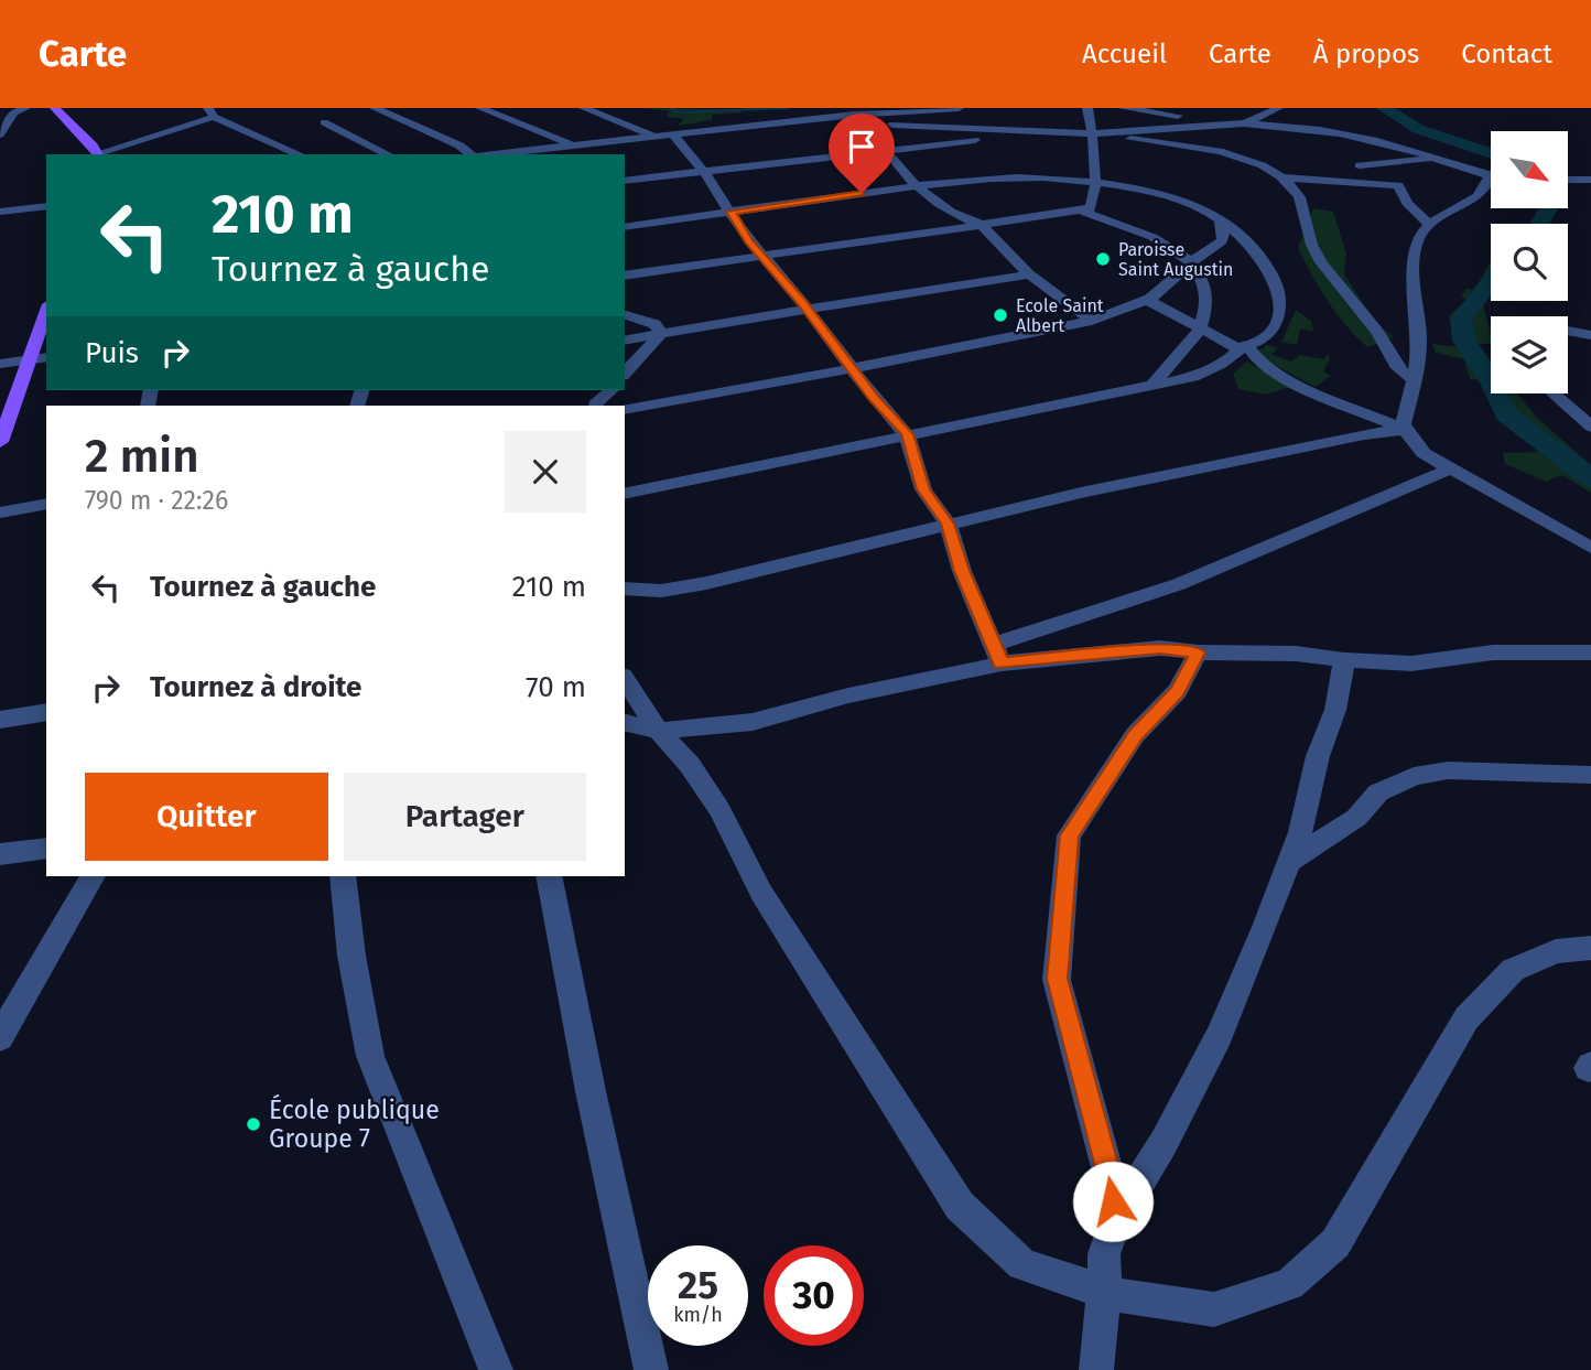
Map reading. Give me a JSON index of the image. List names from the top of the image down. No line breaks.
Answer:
{"places":["Paroisse Saint Augustin","Ecole Saint Albert","École publique Groupe 7"],"north":"bottom right","page":{"header":"Carte","nav":["Accueil","Carte","À propos","Contact"],"turn":["210 m","Tournez à gauche"],"then":"Puis","heading":["2 min","790 m · 22:26"],"list":[{"name":"Tournez à gauche","value":"210 m"},{"name":"Tournez à droite","value":"70 m"}],"buttons":["Quitter","Partager"],"speed":"25 km/h","limit":"30"}}
